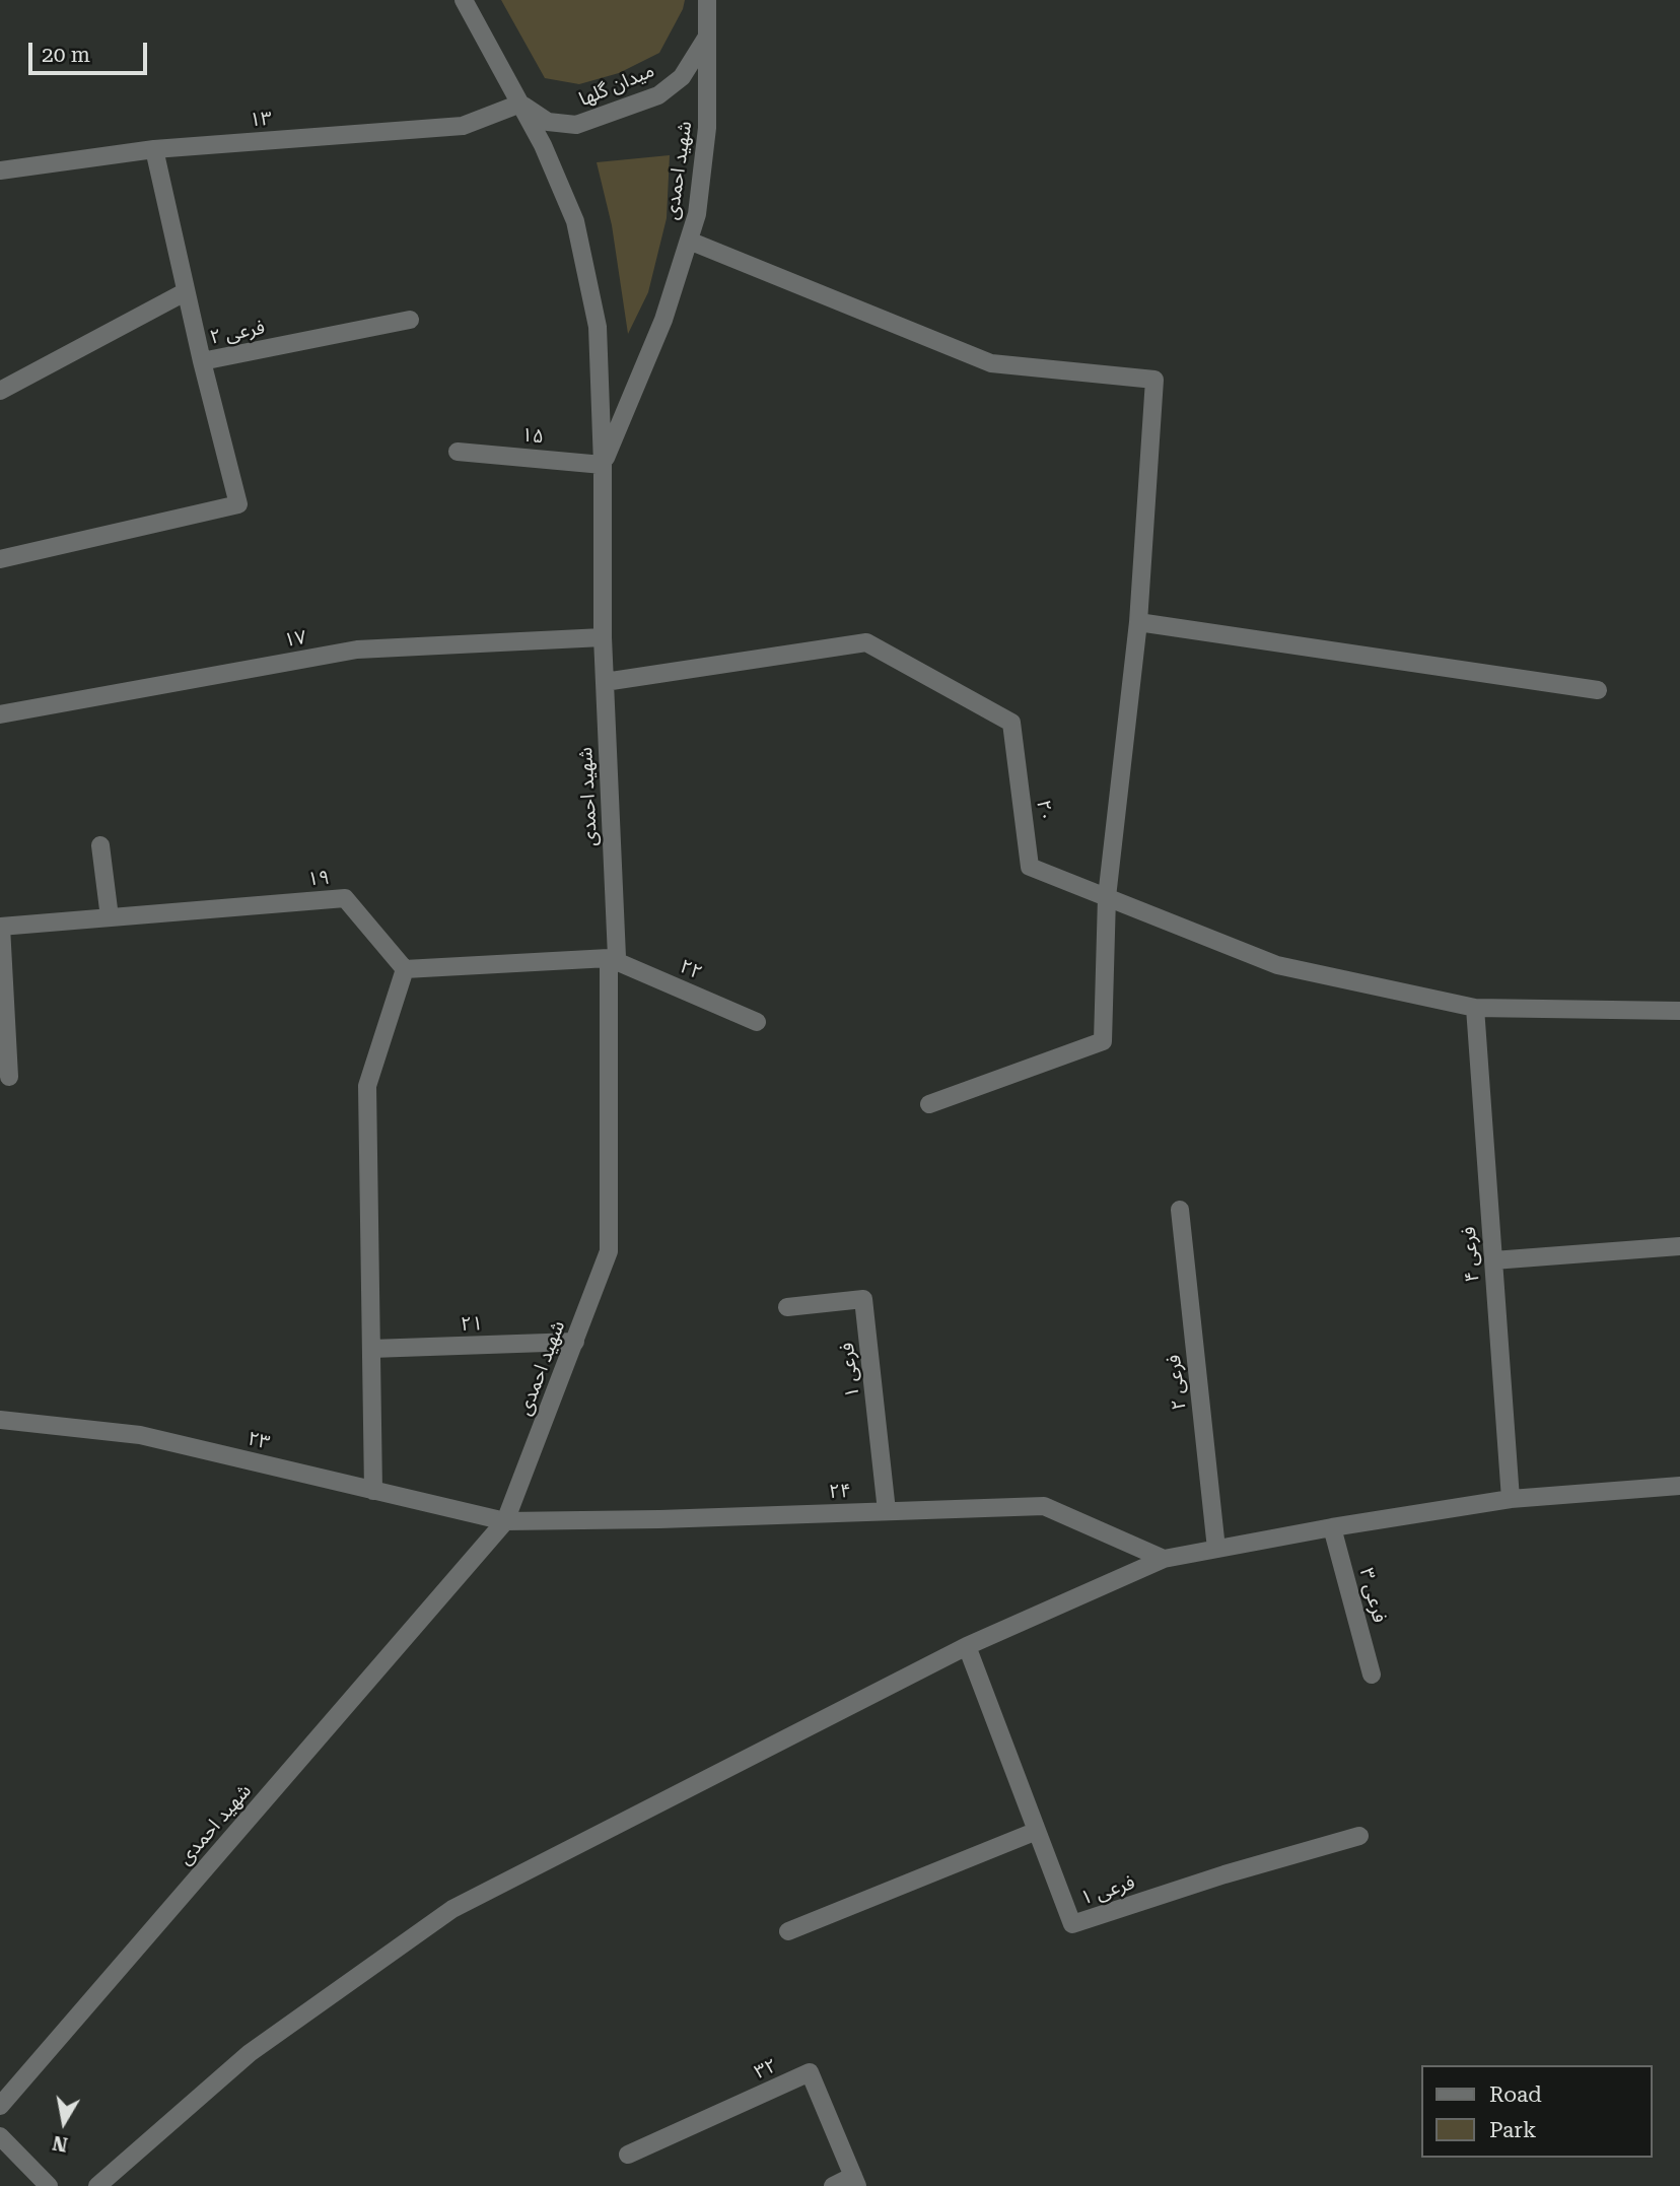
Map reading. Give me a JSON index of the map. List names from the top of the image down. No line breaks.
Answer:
{"streets":{"street":["میدان گلها","۱۳","شهید احمدی","فرعی ۲","۱۵","۱۷","۲۰","۱۹","۲۲","فرعی ۴","۲۱","فرعی ۱","۲۳","۲۴","فرعی ۳","۳۲"]},"crossings":[["میدان گلها","۱۳"],["میدان گلها","شهید احمدی"],["۱۳","شهید احمدی"],["۱۳","فرعی ۲"],["شهید احمدی","۱۵"],["شهید احمدی","۱۷"],["شهید احمدی","۲۰"],["شهید احمدی","۲۲"],["شهید احمدی","۲۱"],["شهید احمدی","۲۳"],["شهید احمدی","۲۴"],["۲۰","فرعی ۴"],["فرعی ۱","۲۴"],["۲۳","۲۴"]],"legend":["Road","Park"],"scale_bar":"20 m","north":"bottom"}
